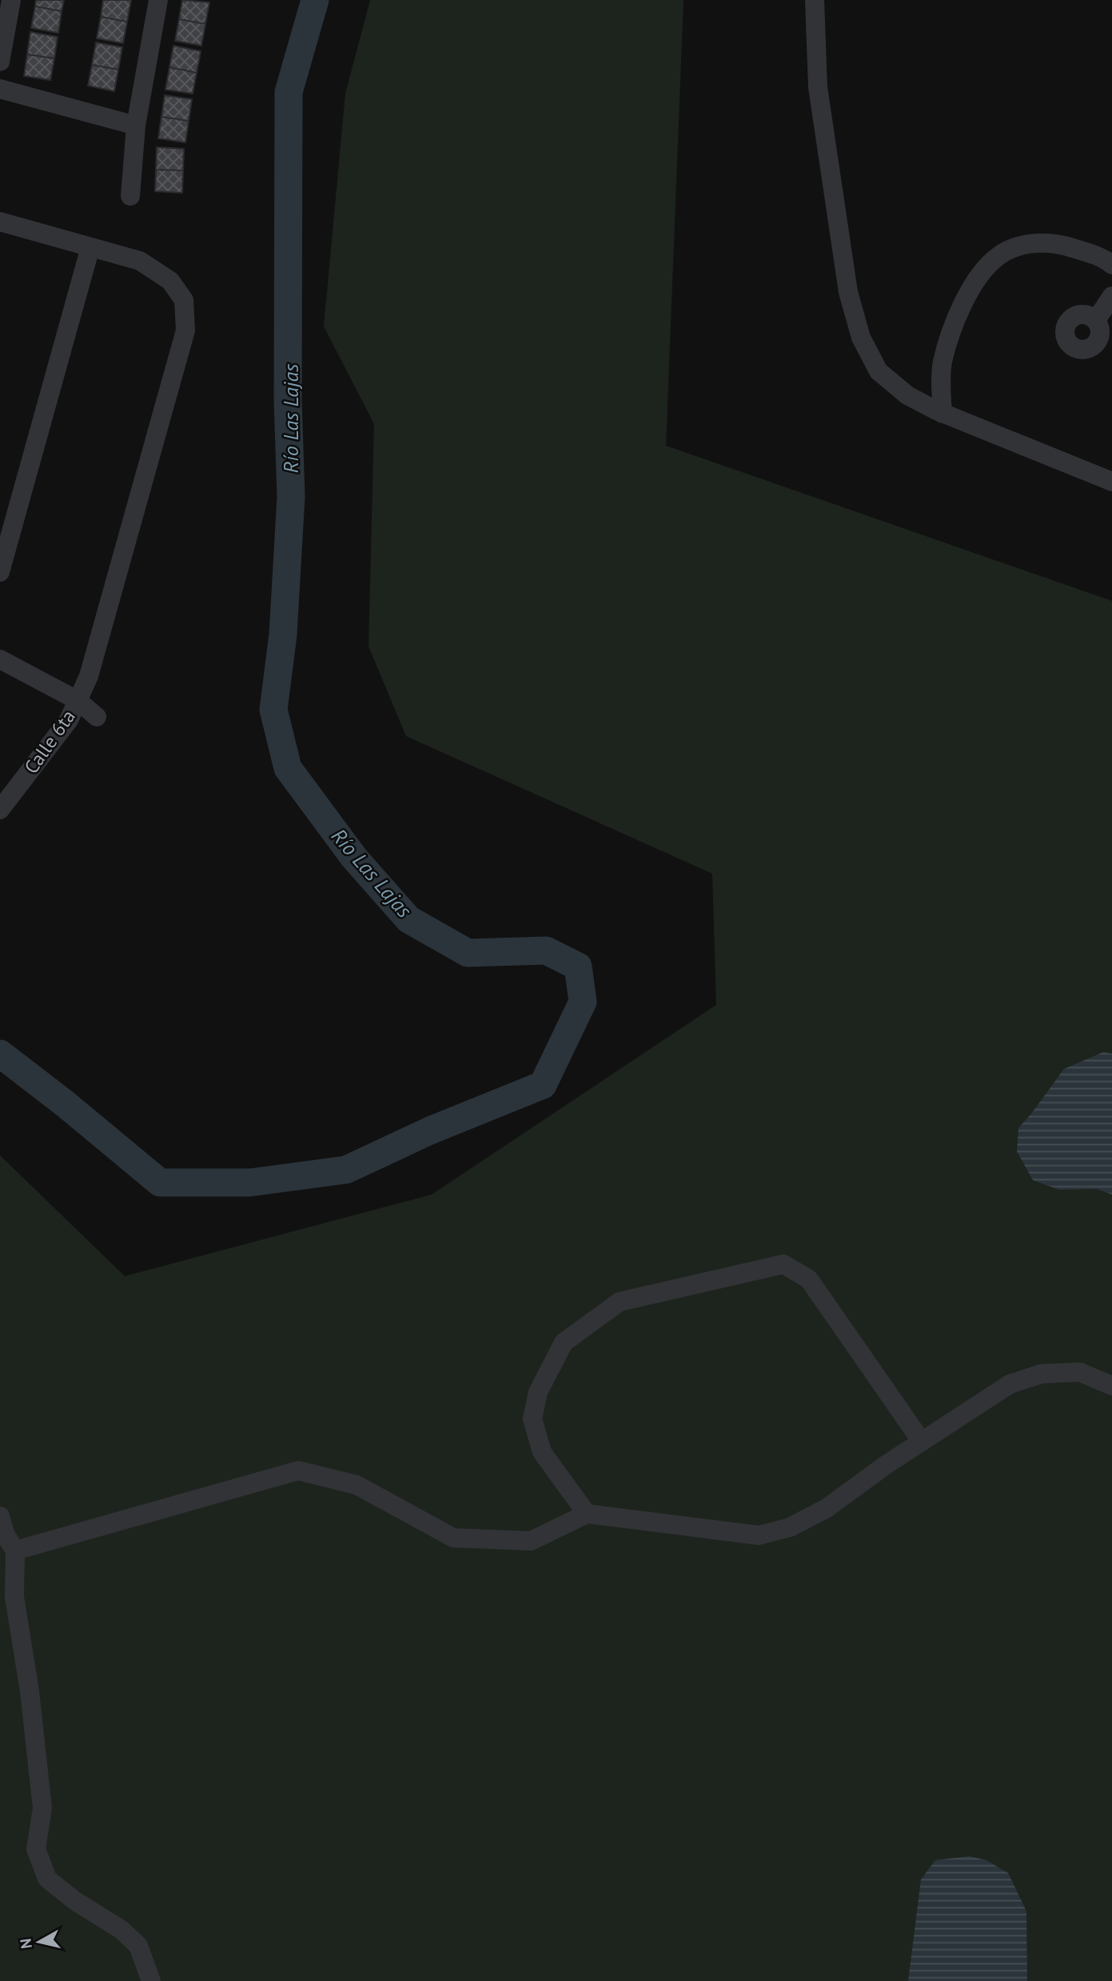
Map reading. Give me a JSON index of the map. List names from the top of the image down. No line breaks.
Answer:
{"streets":{"street":["Calle 6ta"]},"water":["Río Las Lajas"],"north":"left"}
